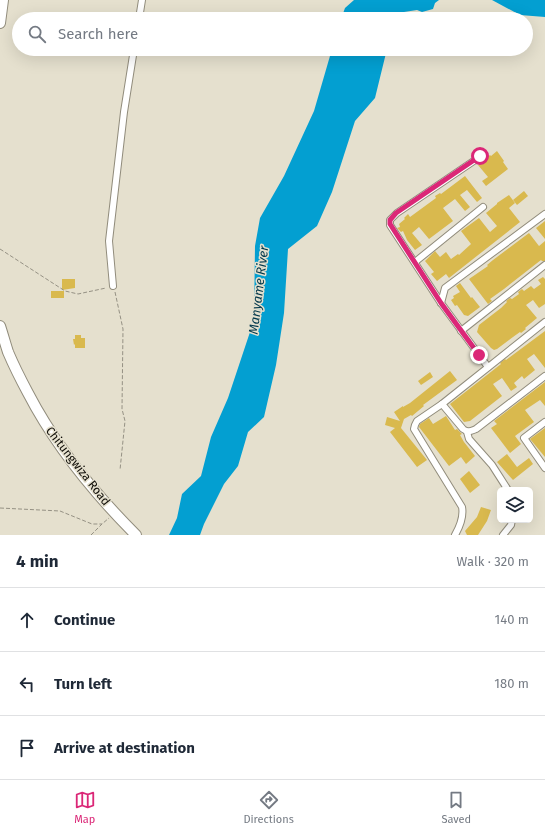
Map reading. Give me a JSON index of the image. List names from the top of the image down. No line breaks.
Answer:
{"streets":{"main road":["Chitungwiza Road"]},"water":["Manyame River"],"page":{"search":"Search here","heading":["4 min","Walk · 320 m"],"list":[["Continue","140 m"],["Turn left","180 m"],"Arrive at destination"],"nav":["Map","Directions","Saved"]}}
